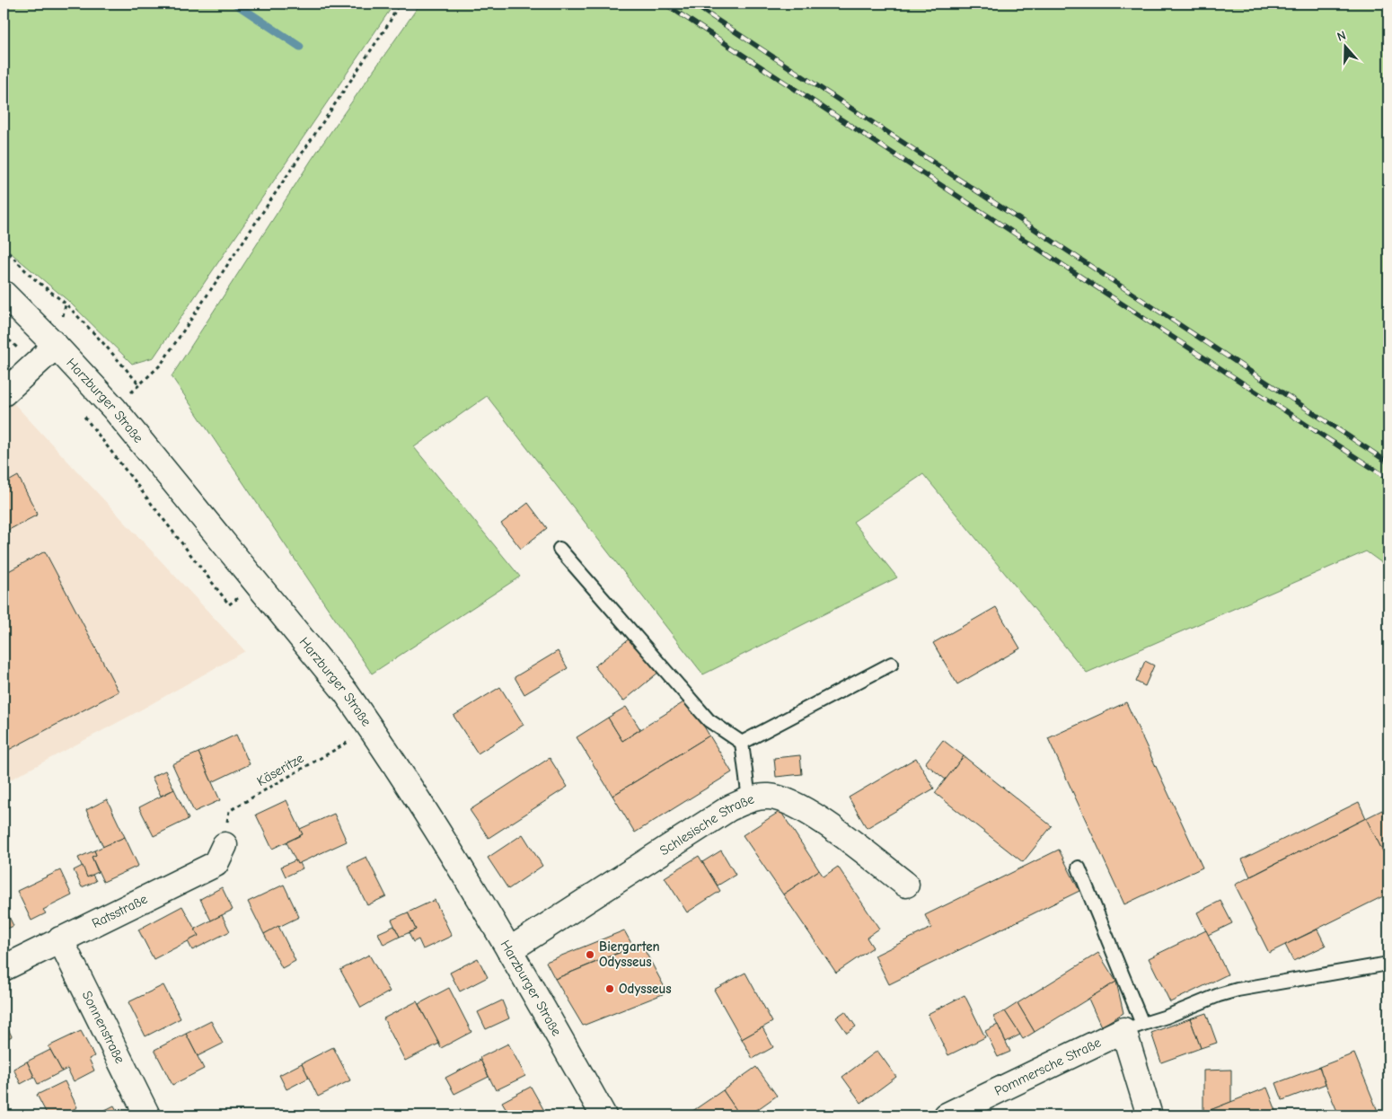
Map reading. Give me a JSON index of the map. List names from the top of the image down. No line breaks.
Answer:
{"streets":{"street":["Harzburger Straße","Schlesische Straße","Ratsstraße","Sonnenstraße","Pommersche Straße"],"path":["Käseritze"]},"crossings":[["Harzburger Straße","Käseritze"],["Harzburger Straße","Schlesische Straße"],["Käseritze","Ratsstraße"],["Ratsstraße","Sonnenstraße"]],"places":["Biergarten Odysseus","Odysseus"],"north":"top"}
